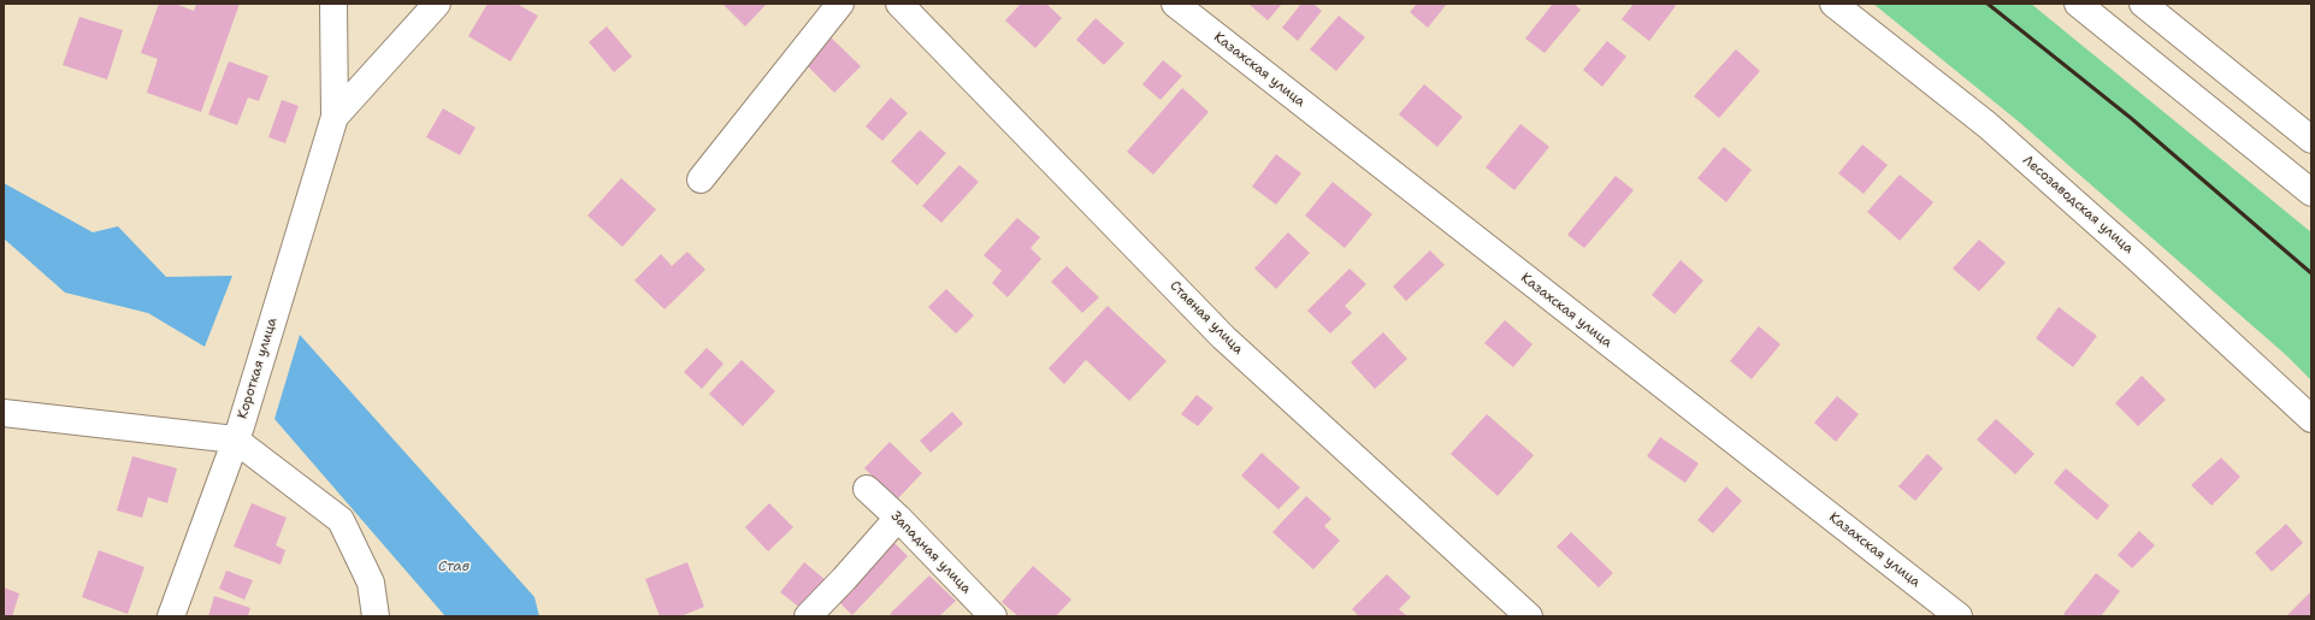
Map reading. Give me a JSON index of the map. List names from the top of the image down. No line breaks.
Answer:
{"streets":{"street":["Казахская улица","Лесозаводская улица","Ставная улица","Короткая улица","Западная улица"]},"water":["Став"]}
